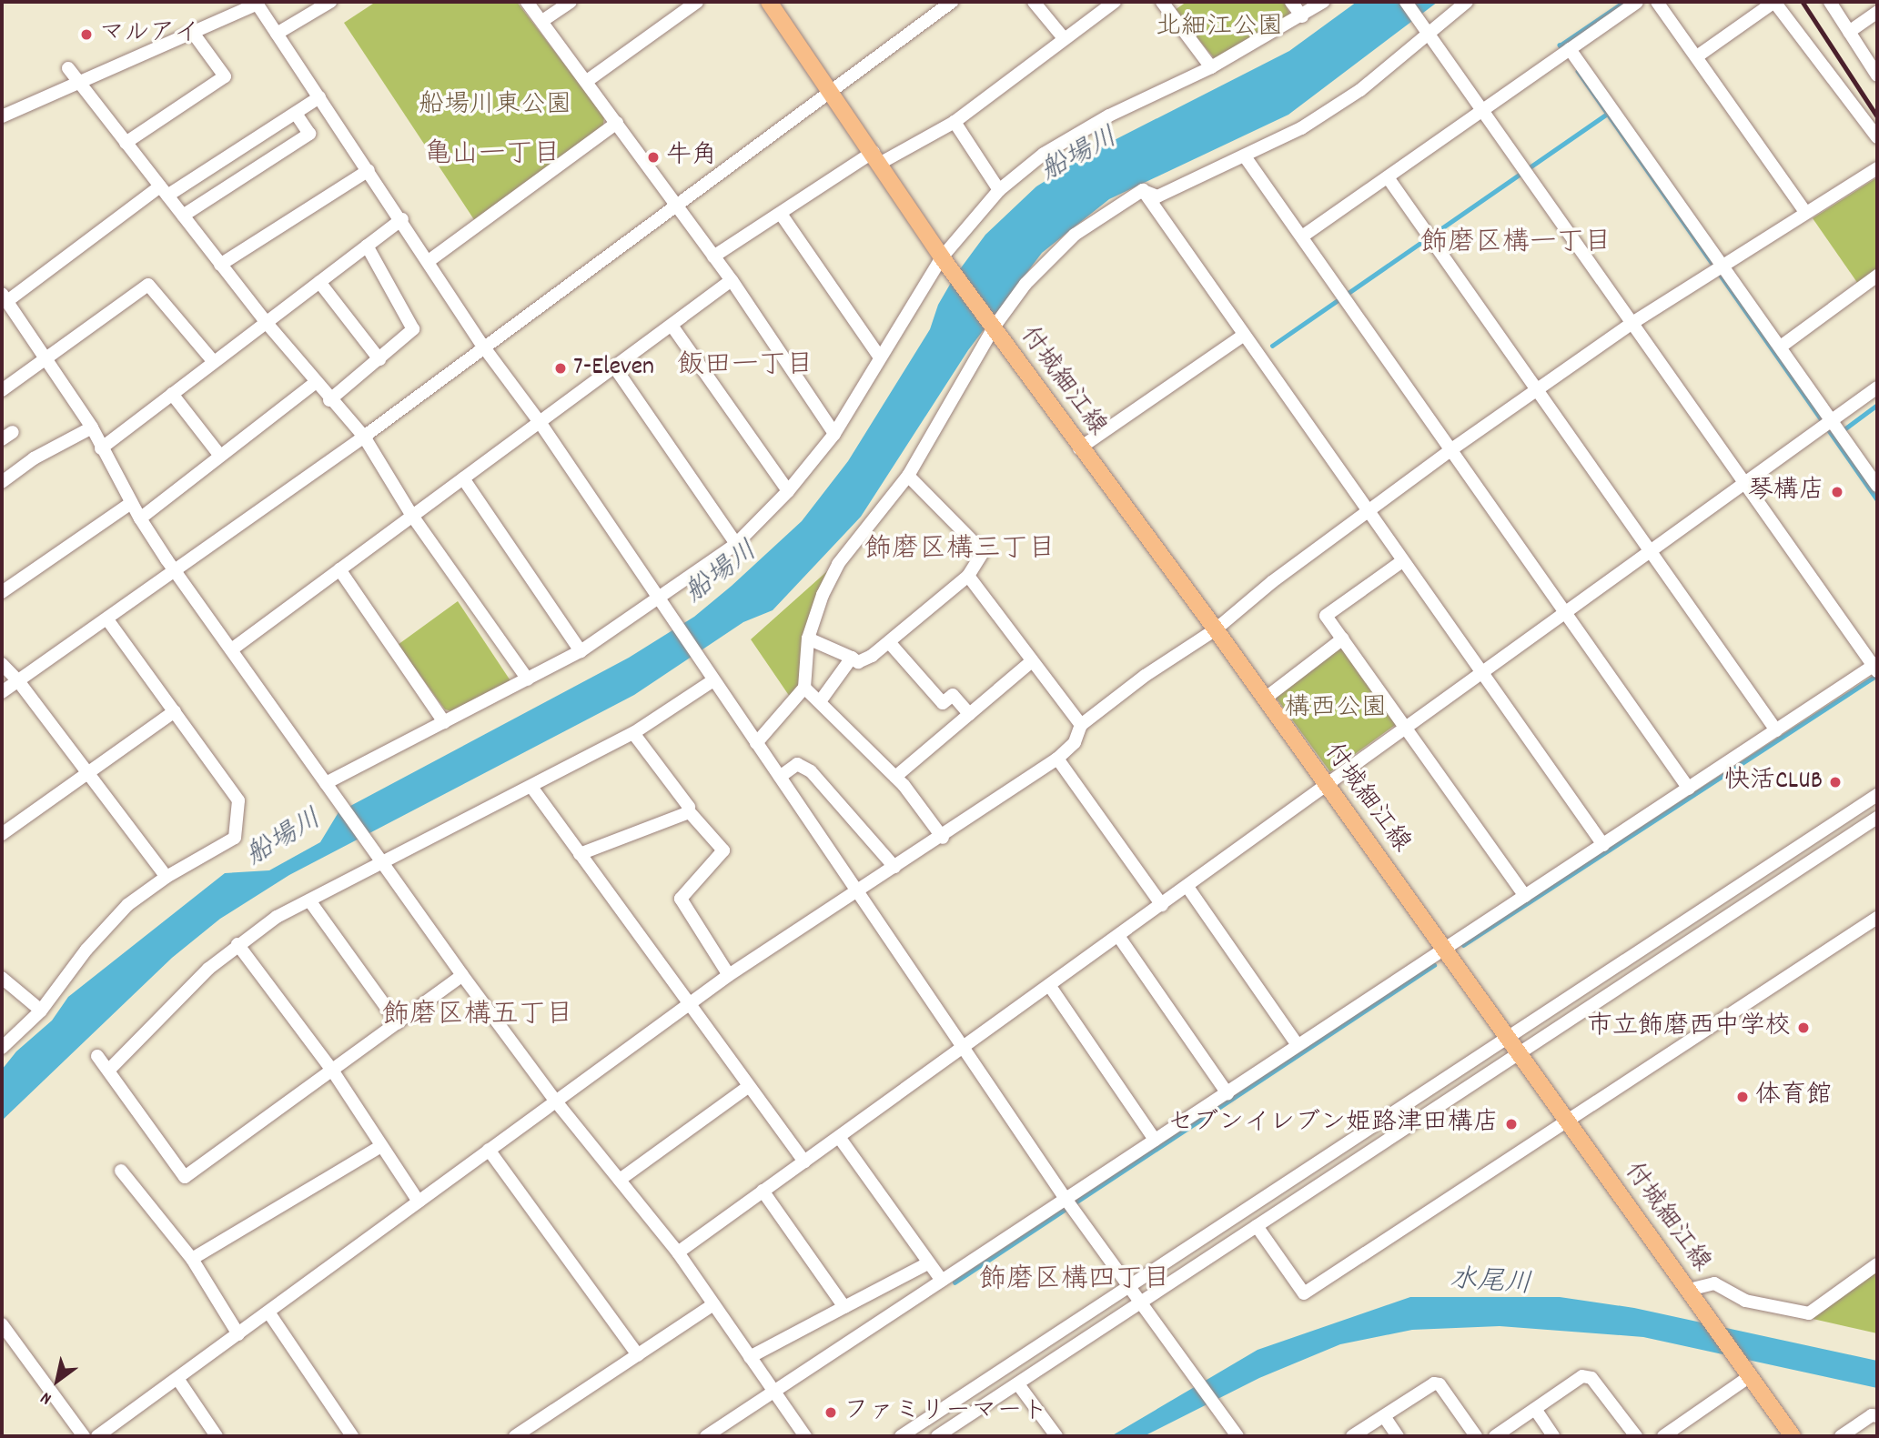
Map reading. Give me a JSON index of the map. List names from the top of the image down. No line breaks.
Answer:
{"streets":{"main road":["付城細江線"]},"districts":["亀山一丁目","飾磨区構一丁目","飯田一丁目","飾磨区構三丁目","飾磨区構五丁目","飾磨区構四丁目"],"water":["船場川","水尾川"],"parks":["北細江公園","船場川東公園","構西公園"],"places":["マルアイ","牛角","7-Eleven","琴構店","快活CLUB","市立飾磨西中学校","体育館","セブンイレブン姫路津田構店","ファミリーマート"],"north":"bottom left"}
